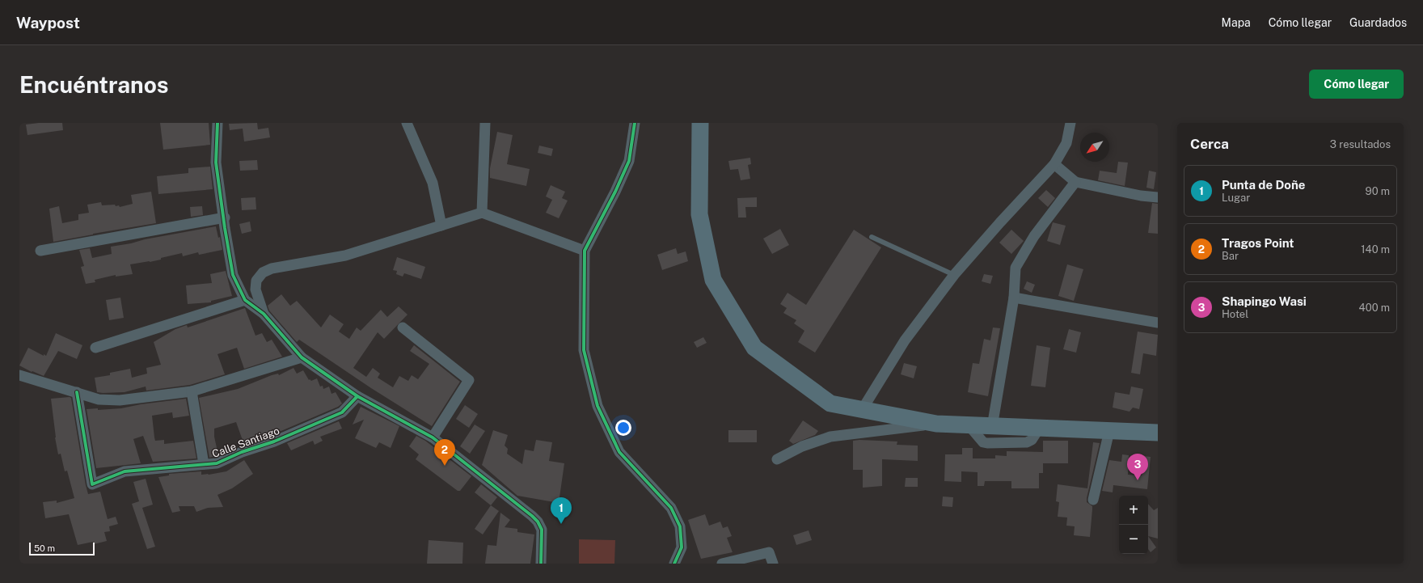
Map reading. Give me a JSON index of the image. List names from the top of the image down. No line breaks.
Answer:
{"streets":{"street":["Calle Santiago"]},"scale_bar":"50 m","north":"bottom left","page":{"header":"Waypost","nav":["Mapa","Cómo llegar","Guardados"],"buttons":"Cómo llegar","title":"Encuéntranos","heading":["Cerca","3 resultados"],"list":[{"mark":"1","name":"Punta de Doñe","note":"Lugar","value":"90 m"},{"mark":"2","name":"Tragos Point","note":"Bar","value":"140 m"},{"mark":"3","name":"Shapingo Wasi","note":"Hotel","value":"400 m"}],"pins":["2","3","1"],"map_buttons":["+","−"],"scale":"50 m"}}
